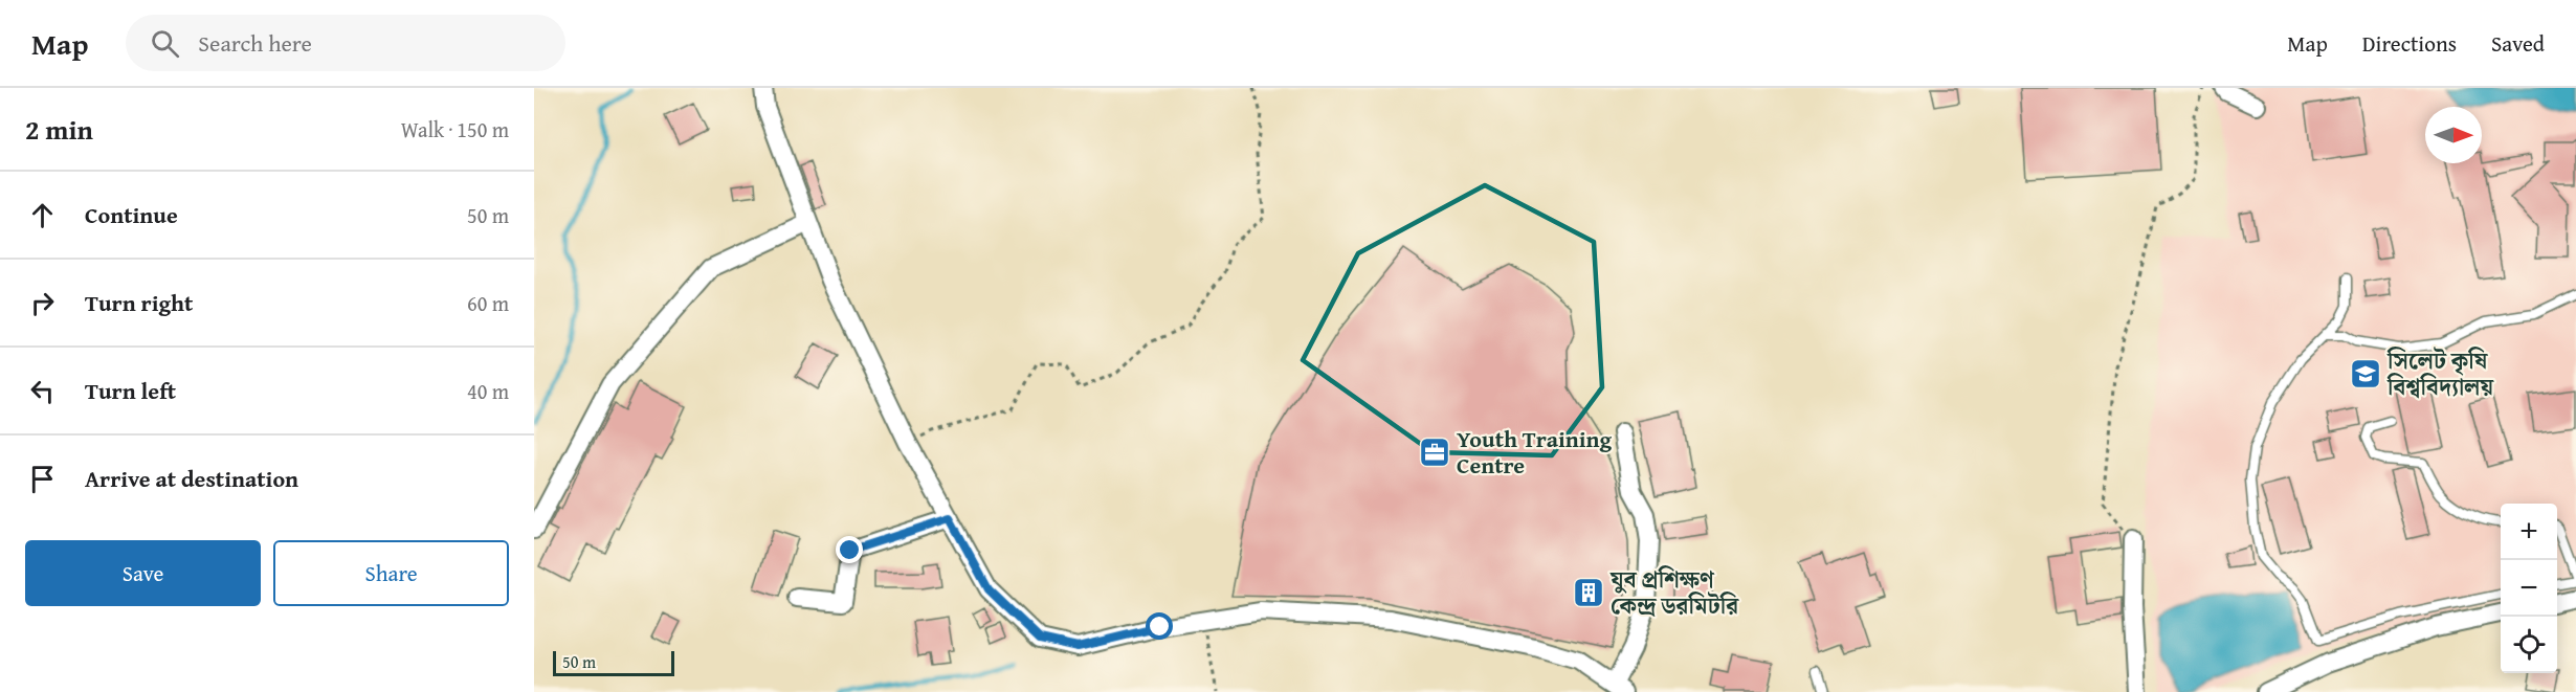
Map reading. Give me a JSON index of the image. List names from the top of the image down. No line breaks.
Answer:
{"places":{"school or university":["সিলেট কৃষি বিশ্ববিদ্যালয়"],"office":["Youth Training Centre"],"building":["যুব প্রশিক্ষণ কেন্দ্র ডরমিটরি"]},"scale_bar":"50 m","north":"right","page":{"header":"Map","search":"Search here","nav":["Map","Directions","Saved"],"heading":["2 min","Walk · 150 m"],"list":[["Continue","50 m"],["Turn right","60 m"],["Turn left","40 m"],"Arrive at destination"],"map_buttons":["+","−"],"buttons":["Save","Share"],"scale":"50 m"}}
